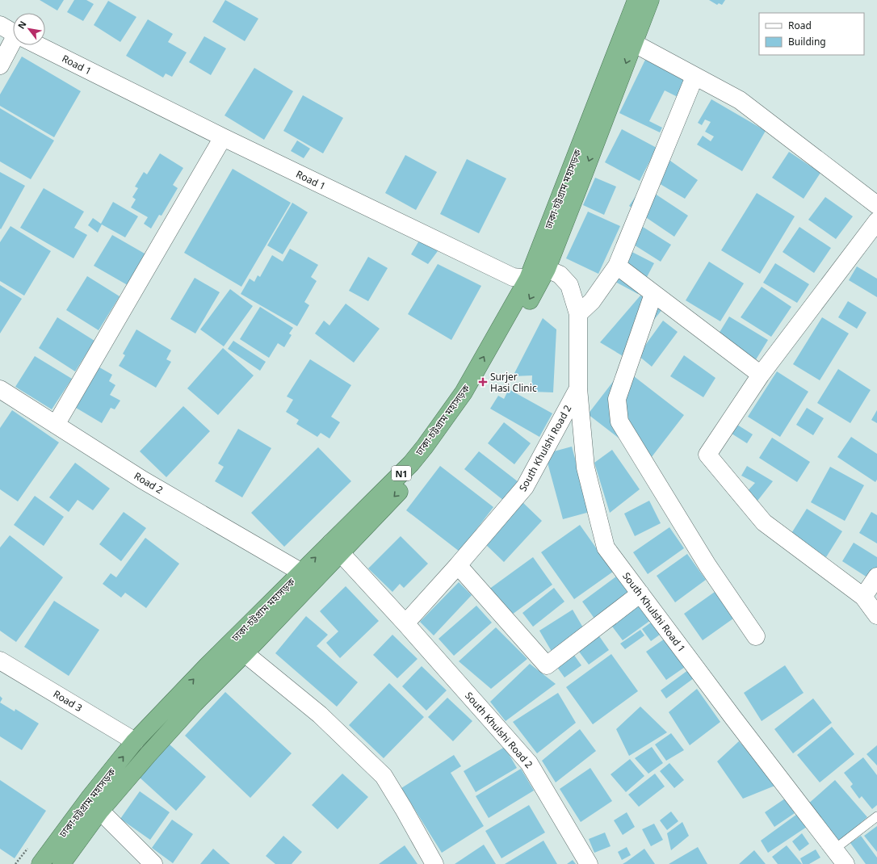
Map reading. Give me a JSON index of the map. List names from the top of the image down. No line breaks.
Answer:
{"streets":{"highway":["ঢাকা-চট্টগ্রাম মহাসড়ক","N1"],"street":["Road 1","South Khulshi Road 2","Road 2","South Khulshi Road 1","Road 3"]},"crossings":[["Road 1","ঢাকা-চট্টগ্রাম মহাসড়ক"],["ঢাকা-চট্টগ্রাম মহাসড়ক","South Khulshi Road 2"],["ঢাকা-চট্টগ্রাম মহাসড়ক","Road 2"],["ঢাকা-চট্টগ্রাম মহাসড়ক","Road 3"],["South Khulshi Road 2","South Khulshi Road 1"]],"places":{"health":["Surjer Hasi Clinic"]},"legend":["Road","Building"],"north":"top left"}
